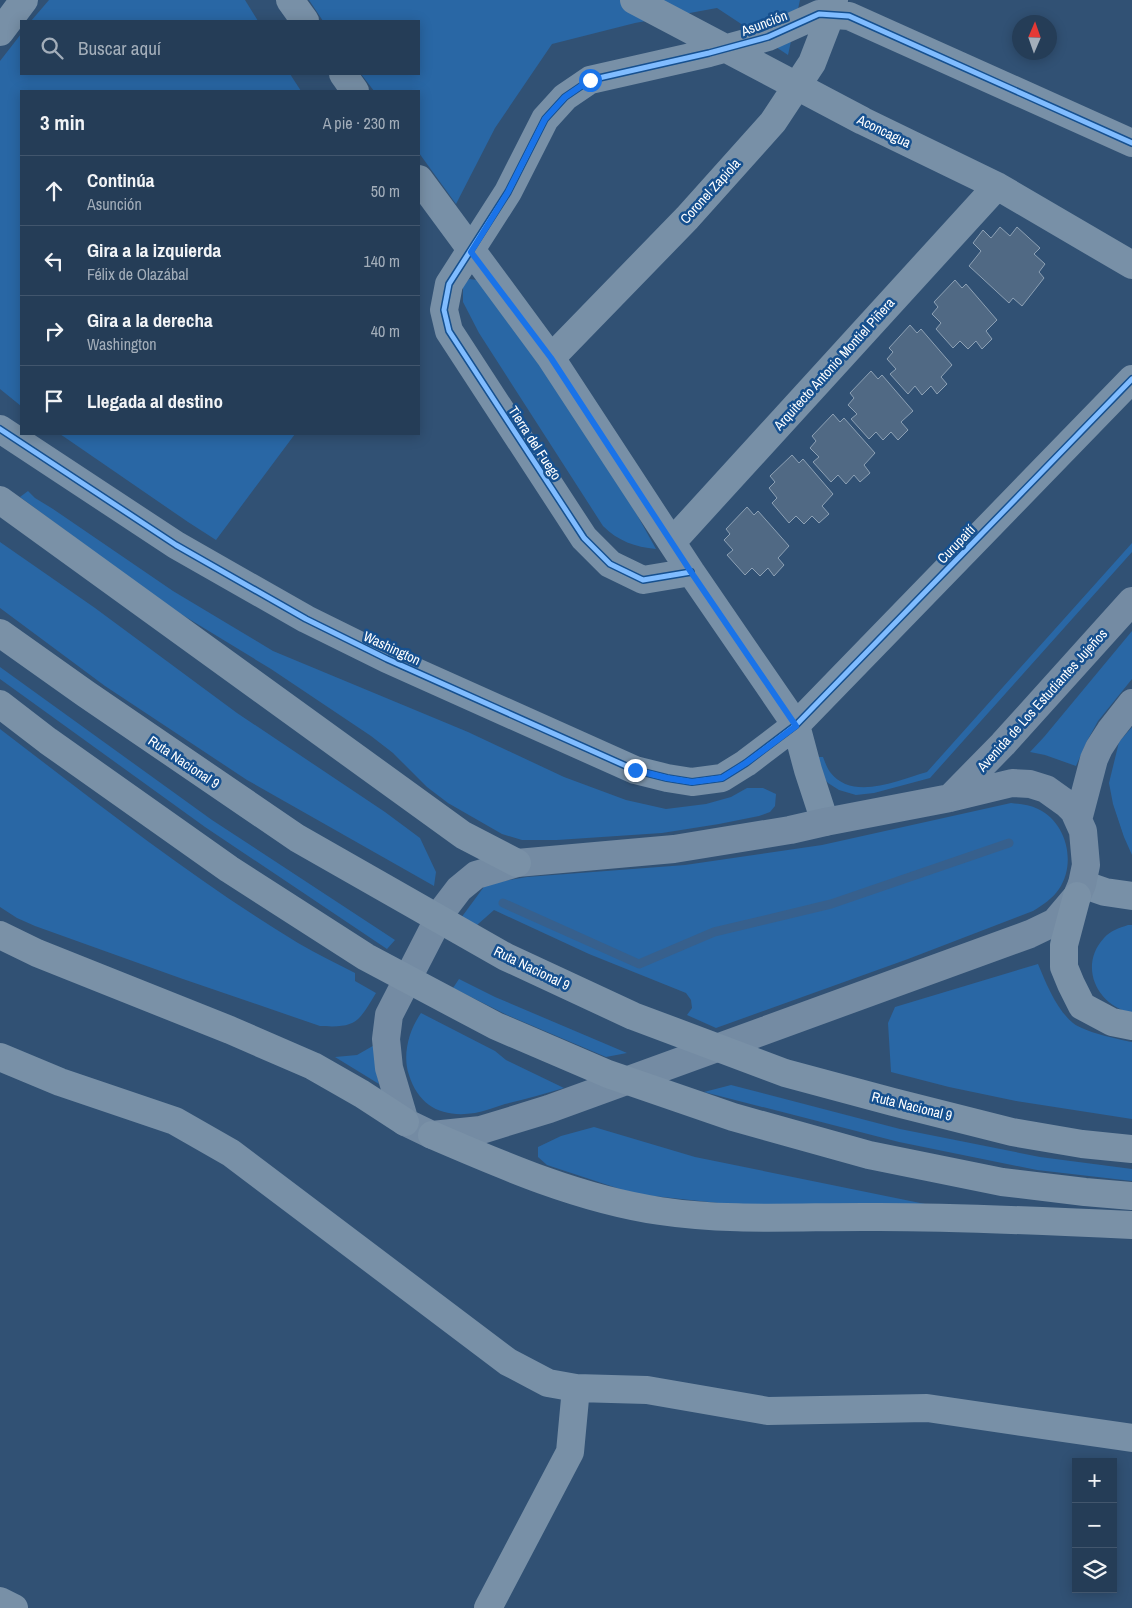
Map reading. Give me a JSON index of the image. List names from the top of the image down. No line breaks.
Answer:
{"streets":{"highway":["Ruta Nacional 9"],"main road":["Avenida de Los Estudiantes Jujeños"],"street":["Asunción","Aconcagua","Coronel Zapiola","Arquitecto Antonio Montiel Piñera","Tierra del Fuego","Curupaití","Washington"]},"crossings":[["Asunción","Aconcagua"],["Asunción","Coronel Zapiola"],["Asunción","Tierra del Fuego"],["Aconcagua","Coronel Zapiola"],["Aconcagua","Arquitecto Antonio Montiel Piñera"],["Curupaití","Washington"]],"north":"top","page":{"search":"Buscar aquí","heading":["3 min","A pie · 230 m"],"list":[["Continúa","Asunción","50 m"],["Gira a la izquierda","Félix de Olazábal","140 m"],["Gira a la derecha","Washington","40 m"],"Llegada al destino"],"map_buttons":["+","−"]}}
